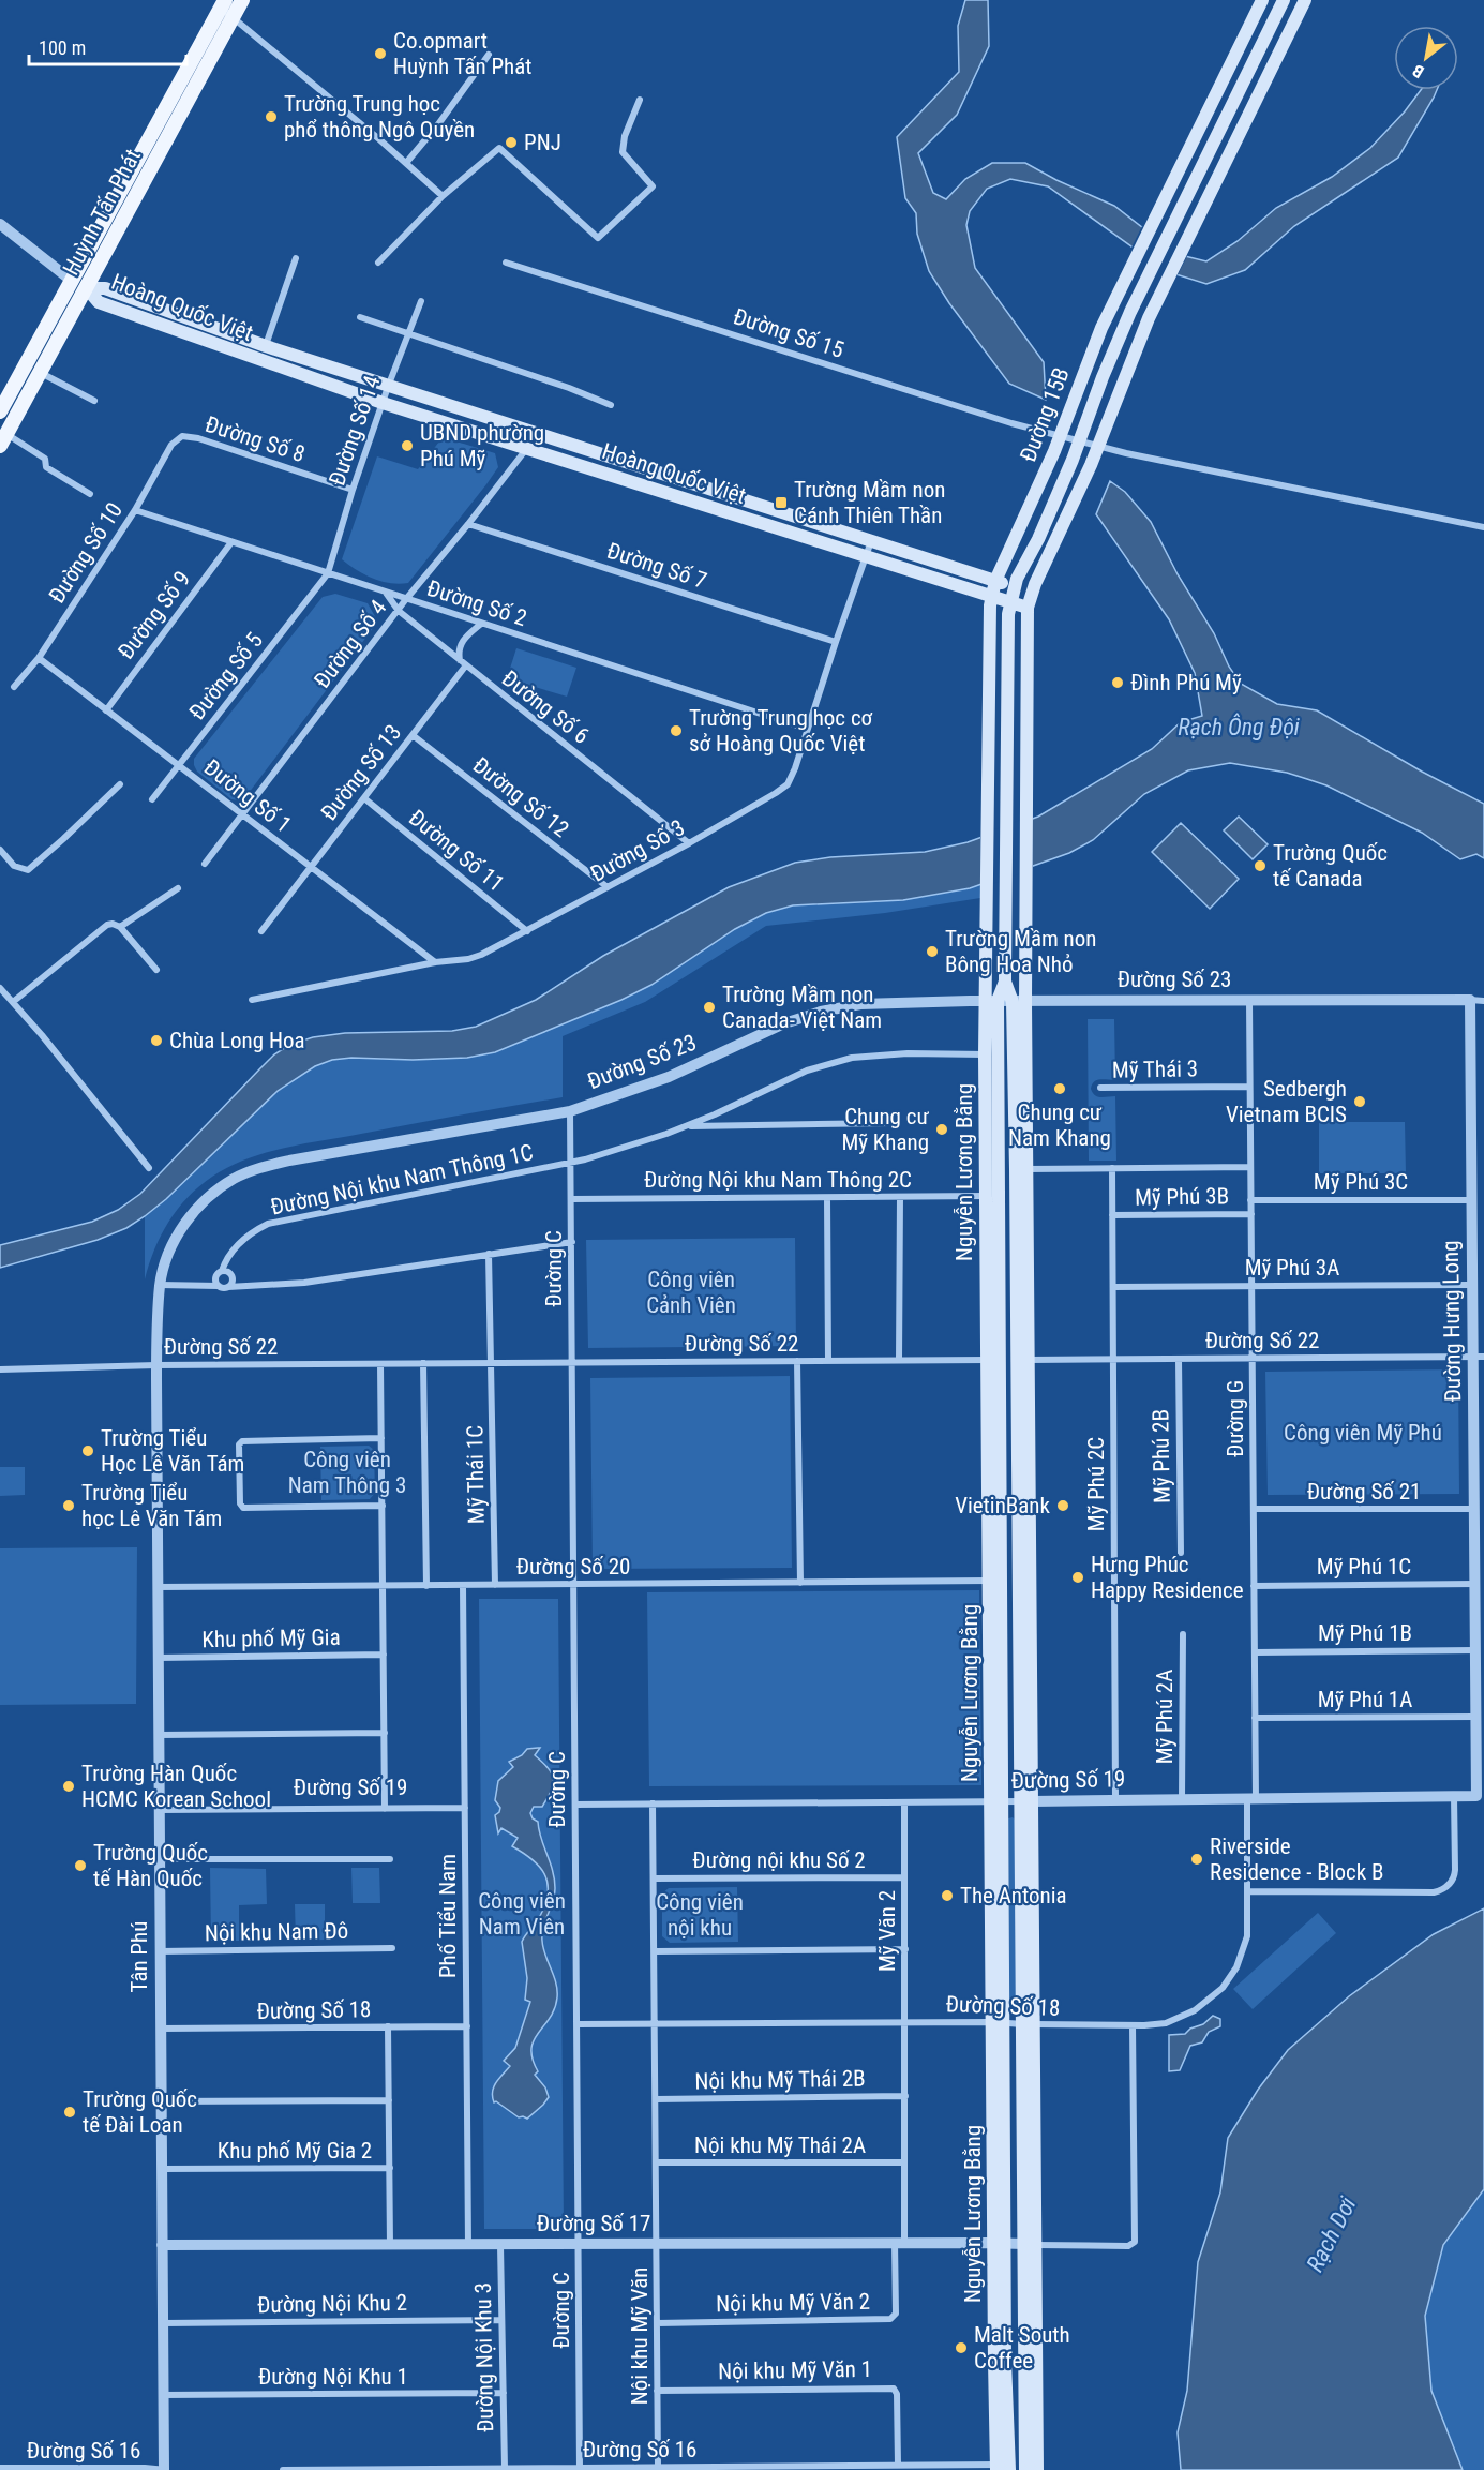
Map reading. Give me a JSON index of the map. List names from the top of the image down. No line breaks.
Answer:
{"streets":{"main road":["Huỳnh Tấn Phát","Hoàng Quốc Việt","Đường 15B","Nguyễn Lương Bằng"],"street":["Đường Số 15","Đường Số 14","Đường Số 8","Đường Số 10","Đường Số 7","Đường Số 2","Đường Số 9","Đường Số 4","Đường Số 5","Đường Số 6","Đường Số 13","Đường Số 1","Đường Số 12","Đường Số 11","Đường Số 3","Đường Số 23","Mỹ Thái 3","Đường Nội khu Nam Thông 1C","Đường Nội khu Nam Thông 2C","Mỹ Phú 3C","Mỹ Phú 3B","Mỹ Phú 3A","Đường C","Đường Hưng Long","Đường Số 22","Đường G","Mỹ Phú 2B","Mỹ Thái 1C","Mỹ Phú 2C","Đường Số 21","Đường Số 20","Mỹ Phú 1C","Mỹ Phú 1B","Khu phố Mỹ Gia","Mỹ Phú 1A","Mỹ Phú 2A","Đường Số 19","Đường nội khu Số 2","Phố Tiểu Nam","Mỹ Văn 2","Nội khu Nam Đô","Tân Phú","Đường Số 18","Nội khu Mỹ Thái 2B","Nội khu Mỹ Thái 2A","Khu phố Mỹ Gia 2","Đường Số 17","Nội khu Mỹ Văn 2","Đường Nội Khu 2","Nội khu Mỹ Văn","Đường Nội Khu 3","Nội khu Mỹ Văn 1","Đường Nội Khu 1","Đường Số 16"]},"crossings":[["Huỳnh Tấn Phát","Hoàng Quốc Việt"],["Hoàng Quốc Việt","Đường 15B"],["Hoàng Quốc Việt","Đường Số 14"],["Hoàng Quốc Việt","Đường Số 4"],["Hoàng Quốc Việt","Đường Số 3"],["Hoàng Quốc Việt","Nguyễn Lương Bằng"],["Đường Số 15","Đường 15B"],["Đường 15B","Nguyễn Lương Bằng"],["Đường Số 14","Đường Số 8"],["Đường Số 14","Đường Số 2"],["Đường Số 14","Đường Số 5"],["Đường Số 8","Đường Số 10"],["Đường Số 10","Đường Số 2"],["Đường Số 10","Đường Số 1"],["Đường Số 7","Đường Số 4"],["Đường Số 7","Đường Số 3"],["Đường Số 2","Đường Số 9"],["Đường Số 2","Đường Số 4"],["Đường Số 2","Đường Số 5"],["Đường Số 2","Đường Số 6"],["Đường Số 2","Đường Số 13"],["Đường Số 2","Đường Số 3"],["Đường Số 9","Đường Số 1"],["Đường Số 4","Đường Số 6"],["Đường Số 4","Đường Số 1"],["Đường Số 5","Đường Số 1"],["Đường Số 6","Đường Số 13"],["Đường Số 6","Đường Số 3"],["Đường Số 13","Đường Số 1"],["Đường Số 13","Đường Số 12"],["Đường Số 13","Đường Số 11"],["Đường Số 1","Đường Số 3"],["Đường Số 12","Đường Số 3"],["Đường Số 11","Đường Số 3"],["Đường Số 23","Nguyễn Lương Bằng"],["Đường Số 23","Đường C"],["Đường Số 23","Đường Hưng Long"],["Đường Số 23","Đường Số 22"],["Đường Số 23","Đường G"],["Đường Số 23","Tân Phú"],["Mỹ Thái 3","Đường G"],["Nguyễn Lương Bằng","Đường Nội khu Nam Thông 2C"],["Nguyễn Lương Bằng","Đường Số 22"],["Nguyễn Lương Bằng","Đường Số 20"],["Nguyễn Lương Bằng","Đường Số 19"],["Nguyễn Lương Bằng","Đường Số 18"],["Nguyễn Lương Bằng","Đường Số 17"],["Nguyễn Lương Bằng","Đường Số 16"],["Đường Nội khu Nam Thông 1C","Đường C"],["Đường Nội khu Nam Thông 2C","Đường C"],["Mỹ Phú 3C","Đường Hưng Long"],["Mỹ Phú 3C","Đường G"],["Mỹ Phú 3B","Đường G"],["Mỹ Phú 3B","Mỹ Phú 2C"],["Mỹ Phú 3A","Đường Hưng Long"],["Mỹ Phú 3A","Đường G"],["Mỹ Phú 3A","Mỹ Phú 2C"],["Đường C","Đường Số 22"],["Đường C","Đường Số 20"],["Đường C","Đường Số 19"],["Đường C","Đường Số 18"],["Đường C","Đường Số 17"],["Đường C","Đường Số 16"],["Đường Hưng Long","Đường Số 22"],["Đường Hưng Long","Đường Số 21"],["Đường Hưng Long","Mỹ Phú 1C"],["Đường Hưng Long","Mỹ Phú 1B"],["Đường Hưng Long","Mỹ Phú 1A"],["Đường Hưng Long","Đường Số 19"],["Đường Số 22","Đường G"],["Đường Số 22","Mỹ Phú 2B"],["Đường Số 22","Mỹ Thái 1C"],["Đường Số 22","Mỹ Phú 2C"],["Đường Số 22","Tân Phú"],["Đường G","Đường Số 21"],["Đường G","Mỹ Phú 1C"],["Đường G","Mỹ Phú 1B"],["Đường G","Mỹ Phú 1A"],["Đường G","Đường Số 19"],["Đường G","Đường Số 18"],["Mỹ Thái 1C","Đường Số 20"],["Mỹ Phú 2C","Đường Số 19"],["Đường Số 20","Phố Tiểu Nam"],["Đường Số 20","Tân Phú"],["Khu phố Mỹ Gia","Tân Phú"],["Mỹ Phú 2A","Đường Số 19"],["Đường Số 19","Phố Tiểu Nam"],["Đường Số 19","Mỹ Văn 2"],["Đường Số 19","Tân Phú"],["Đường Số 19","Đường Số 18"],["Đường nội khu Số 2","Mỹ Văn 2"],["Phố Tiểu Nam","Đường Số 18"],["Phố Tiểu Nam","Đường Số 17"],["Mỹ Văn 2","Đường Số 18"],["Mỹ Văn 2","Nội khu Mỹ Thái 2B"],["Mỹ Văn 2","Nội khu Mỹ Thái 2A"],["Mỹ Văn 2","Nội khu Mỹ Văn 2"],["Nội khu Nam Đô","Tân Phú"],["Tân Phú","Đường Số 18"],["Tân Phú","Khu phố Mỹ Gia 2"],["Tân Phú","Đường Số 17"],["Tân Phú","Đường Nội Khu 2"],["Tân Phú","Đường Nội Khu 1"],["Tân Phú","Đường Số 16"],["Đường Số 18","Nội khu Mỹ Văn"],["Nội khu Mỹ Thái 2B","Nội khu Mỹ Văn"],["Nội khu Mỹ Thái 2A","Nội khu Mỹ Văn 2"],["Nội khu Mỹ Thái 2A","Nội khu Mỹ Văn"],["Đường Số 17","Nội khu Mỹ Văn 2"],["Đường Số 17","Nội khu Mỹ Văn"],["Đường Số 17","Đường Nội Khu 3"],["Nội khu Mỹ Văn 2","Nội khu Mỹ Văn"],["Đường Nội Khu 2","Đường Nội Khu 3"],["Nội khu Mỹ Văn","Nội khu Mỹ Văn 1"],["Nội khu Mỹ Văn","Đường Số 16"],["Đường Nội Khu 3","Đường Nội Khu 1"],["Đường Nội Khu 3","Đường Số 16"],["Nội khu Mỹ Văn 1","Đường Số 16"]],"water":["Rạch Ông Đội","Rạch Dơi"],"parks":["Công viên Cảnh Viên","Công viên Mỹ Phú","Công viên Nam Thông 3","Công viên Nam Viên","Công viên nội khu"],"places":{"other":["Co.opmart Huỳnh Tấn Phát","Trường Trung học phổ thông Ngô Quyền","PNJ","UBND phường Phú Mỹ","Đình Phú Mỹ","Trường Trung học cơ sở Hoàng Quốc Việt","Trường Quốc tế Canada","Trường Mầm non Bông Hoa Nhỏ","Trường Mầm non Canada- Việt Nam","Chùa Long Hoa","Chung cư Nam Khang","Sedbergh Vietnam BCIS","Chung cư Mỹ Khang","Trường Tiểu Học Lê Văn Tám","Trường Tiểu học Lê Văn Tám","VietinBank","Hưng Phúc Happy Residence","Trường Hàn Quốc HCMC Korean School","Riverside Residence - Block B","Trường Quốc tế Hàn Quốc","The Antonia","Trường Quốc tế Đài Loan","Malt South Coffee"],"transit":["Trường Mầm non Cánh Thiên Thần"]},"scale_bar":"100 m","north":"bottom left"}
